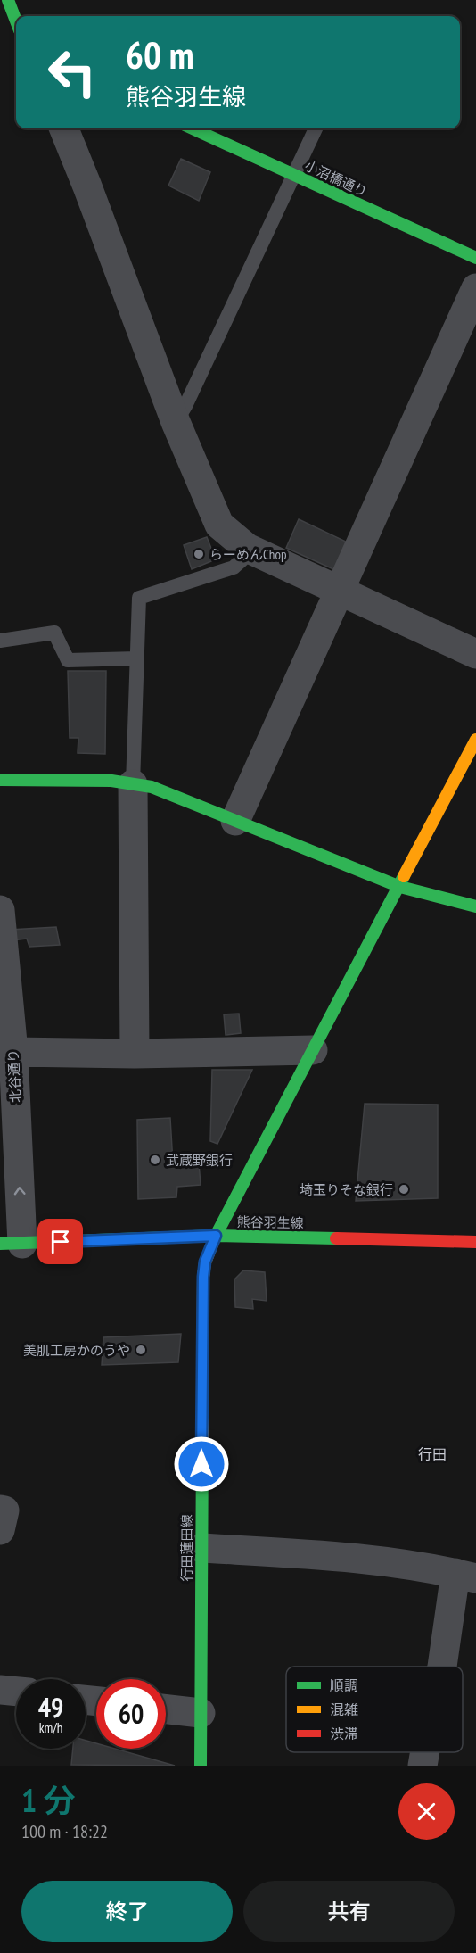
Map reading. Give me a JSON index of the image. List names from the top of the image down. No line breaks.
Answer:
{"streets":{"street":["小沼橋通り","北谷通り","熊谷羽生線","行田蓮田線"]},"crossings":[["北谷通り","熊谷羽生線"],["熊谷羽生線","行田蓮田線"]],"one_way":["北谷通り"],"districts":["行田"],"places":["らーめんChop","武蔵野銀行","埼玉りそな銀行","美肌工房かのうや"],"legend":["順調","混雑","渋滞"],"page":{"turn":["60 m","熊谷羽生線"],"speed":"49 km/h","limit":"60","heading":["1 分","100 m · 18:22"],"buttons":["終了","共有"]}}
